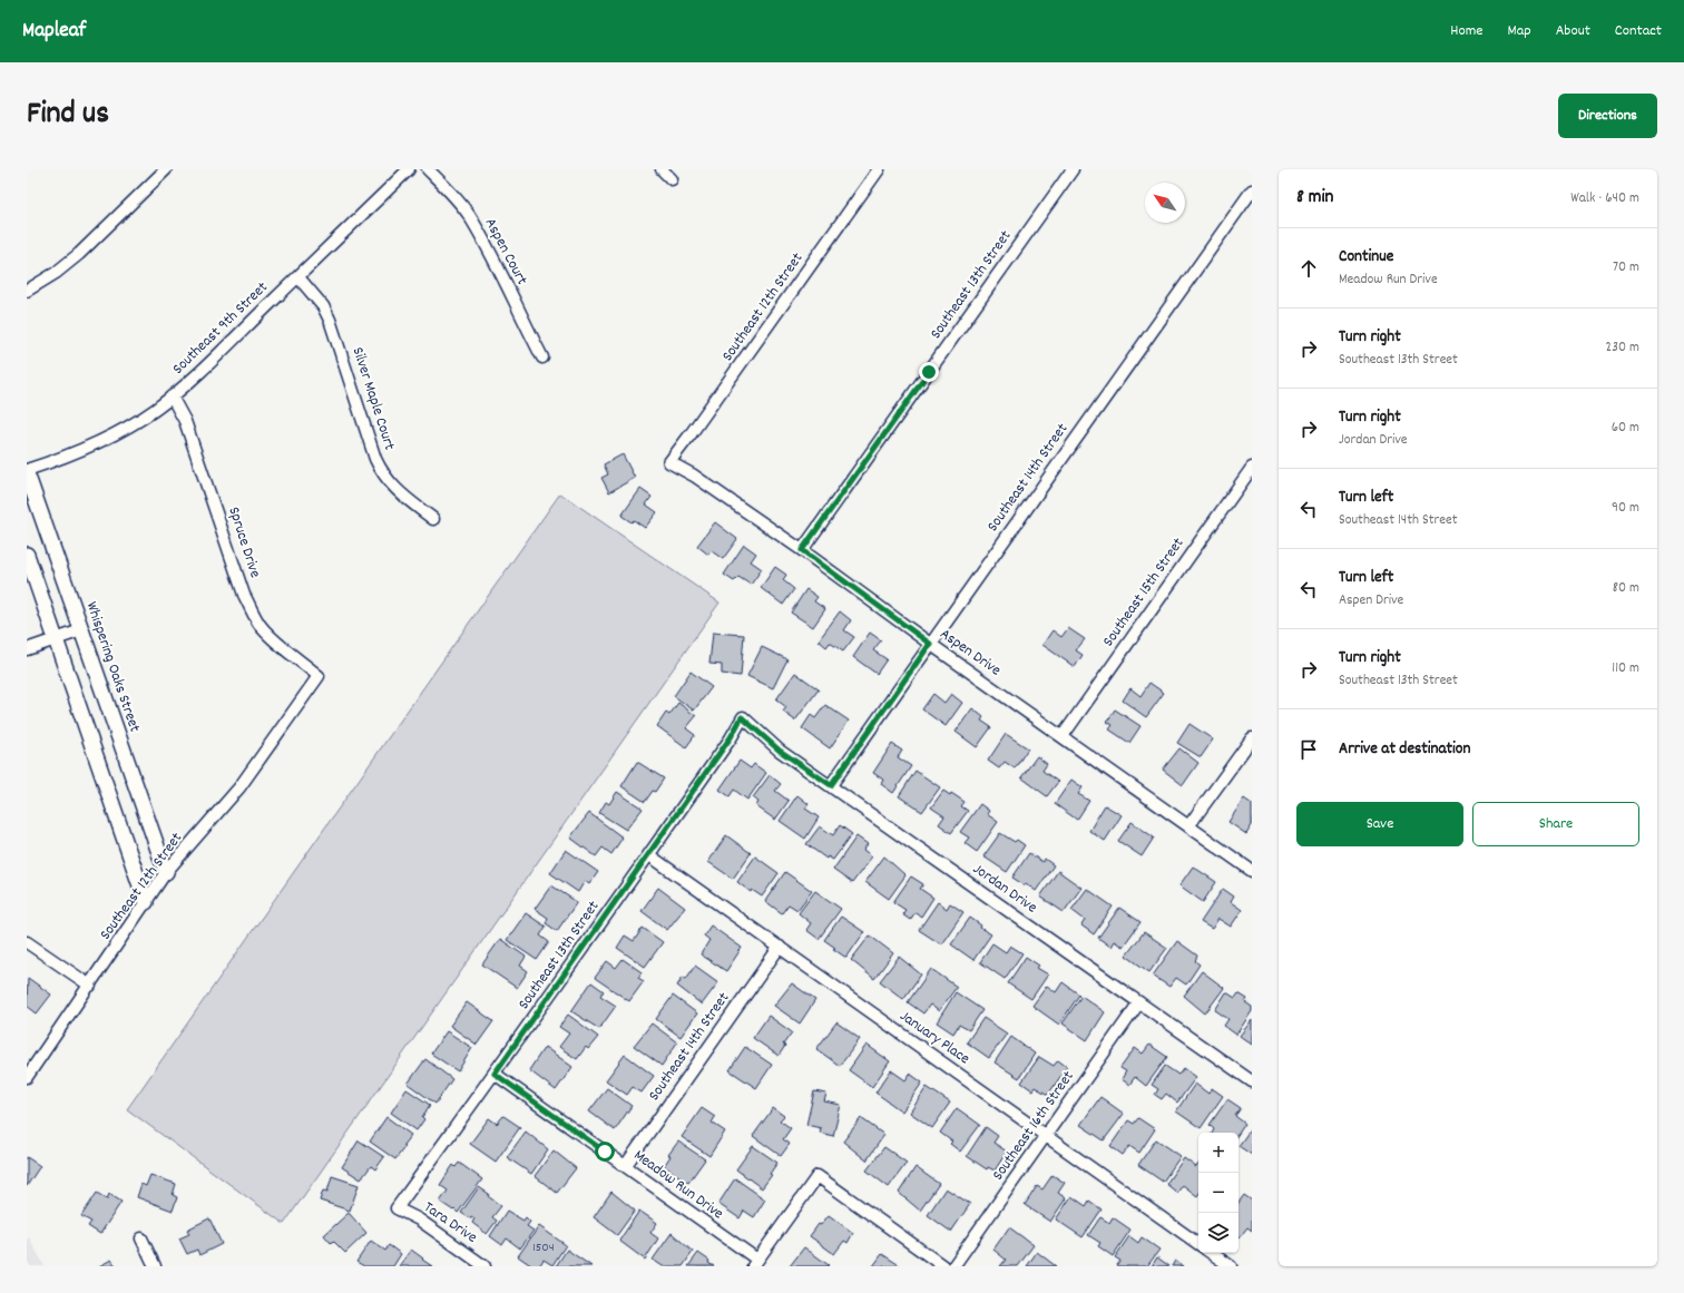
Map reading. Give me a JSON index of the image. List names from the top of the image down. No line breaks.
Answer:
{"streets":{"street":["Aspen Court","Southeast 13th Street","Southeast 12th Street","Southeast 9th Street","Silver Maple Court","Southeast 14th Street","Spruce Drive","Southeast 15th Street","Aspen Drive","Whispering Oaks Street","Jordan Drive","January Place","Southeast 16th Street","Meadow Run Drive","Tara Drive"]},"crossings":[["Southeast 13th Street","Aspen Drive"],["Southeast 13th Street","Jordan Drive"],["Southeast 13th Street","January Place"],["Southeast 13th Street","Meadow Run Drive"],["Southeast 13th Street","Tara Drive"],["Southeast 12th Street","Spruce Drive"],["Southeast 12th Street","Aspen Drive"],["Southeast 12th Street","Whispering Oaks Street"],["Southeast 9th Street","Silver Maple Court"],["Southeast 9th Street","Spruce Drive"],["Southeast 14th Street","Aspen Drive"],["Southeast 14th Street","Jordan Drive"],["Southeast 14th Street","January Place"],["Southeast 14th Street","Meadow Run Drive"],["Southeast 15th Street","Aspen Drive"],["Jordan Drive","Southeast 16th Street"],["January Place","Southeast 16th Street"]],"house_numbers":["1504"],"north":"top left","page":{"header":"Mapleaf","nav":["Home","Map","About","Contact"],"title":"Find us","buttons":["Directions",["Save","Share"]],"heading":["8 min","Walk · 640 m"],"list":[["Continue","Meadow Run Drive","70 m"],["Turn right","Southeast 13th Street","230 m"],["Turn right","Jordan Drive","60 m"],["Turn left","Southeast 14th Street","90 m"],["Turn left","Aspen Drive","80 m"],["Turn right","Southeast 13th Street","110 m"],"Arrive at destination"],"map_buttons":["+","−"]}}
